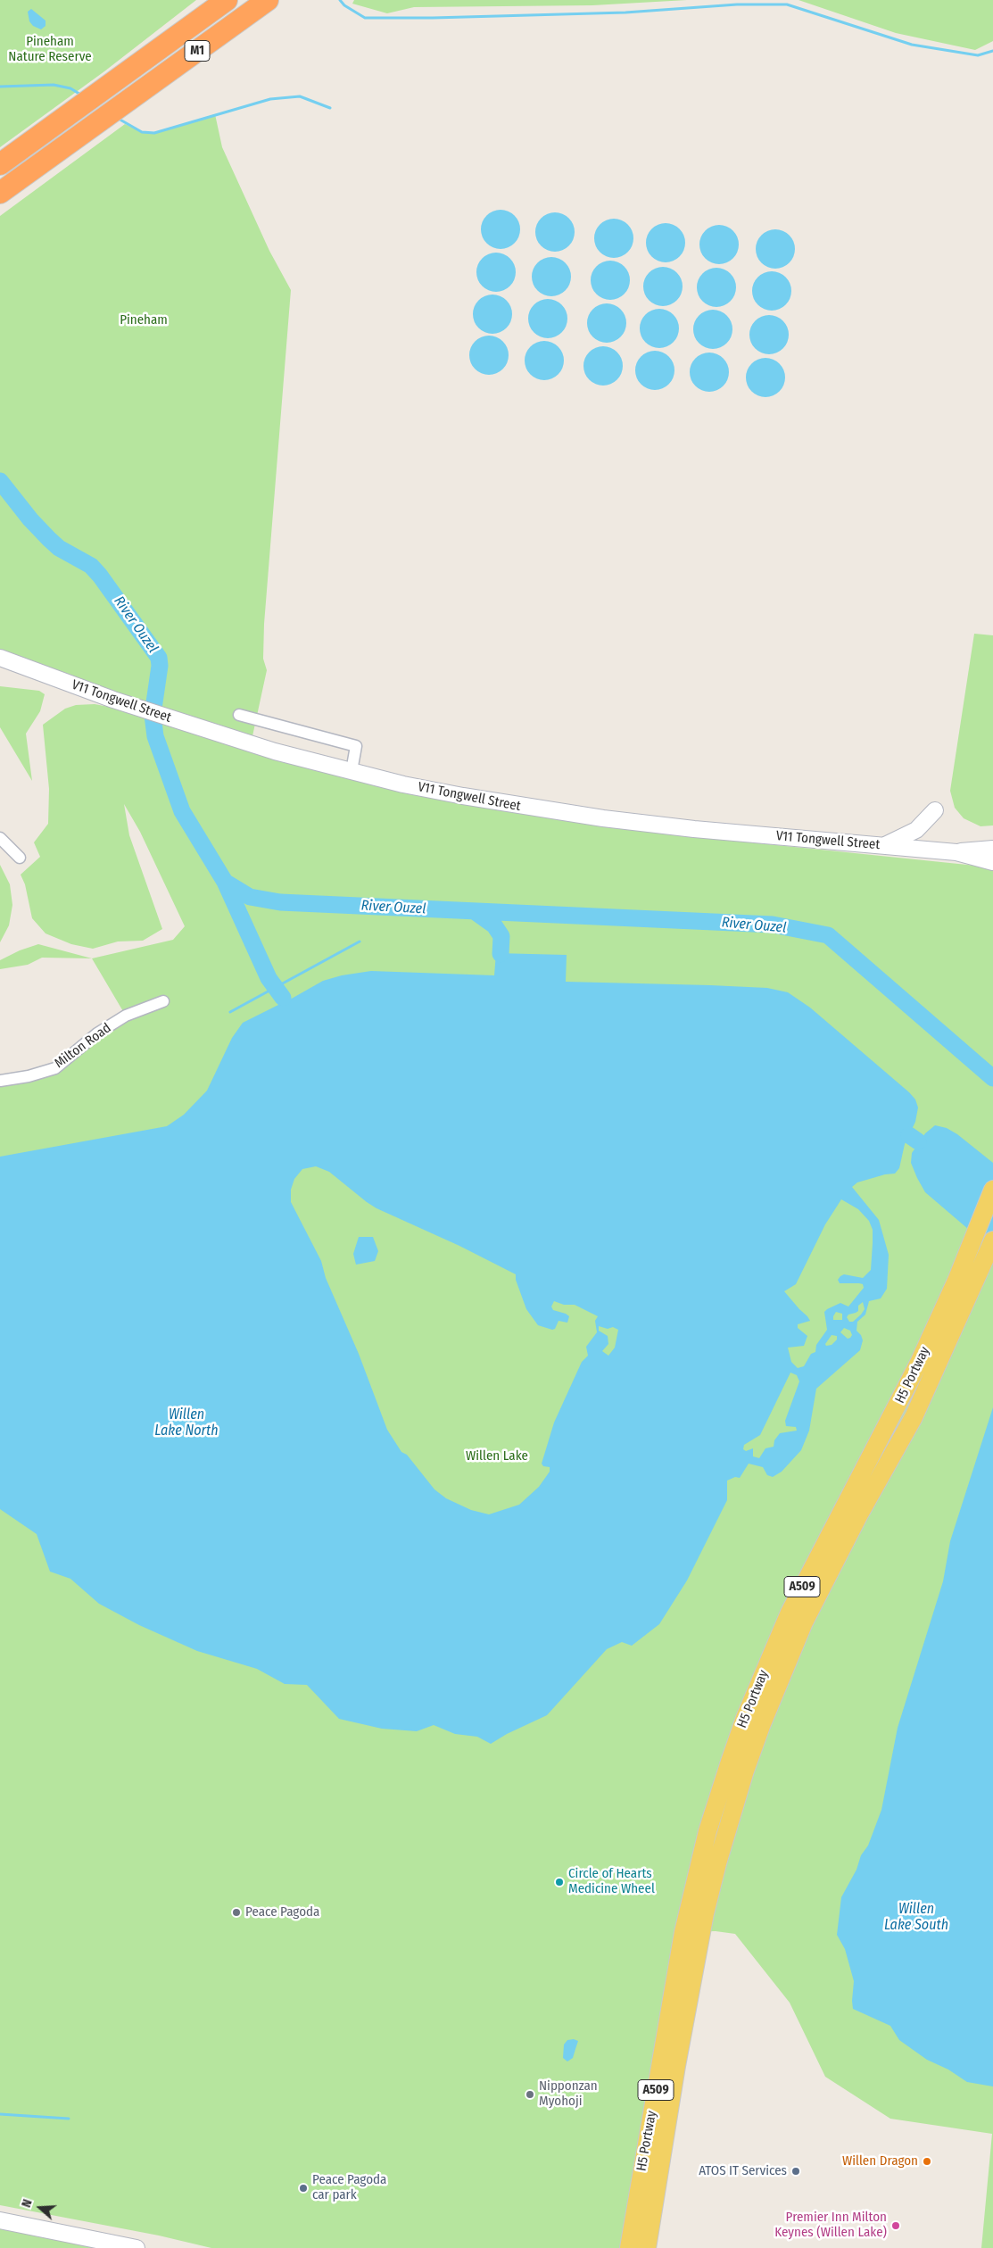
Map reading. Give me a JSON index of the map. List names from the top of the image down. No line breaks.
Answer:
{"streets":{"highway":["M1"],"main road":["H5 Portway","A509"],"street":["V11 Tongwell Street","Milton Road"]},"water":["River Ouzel","Willen Lake North","Willen Lake South"],"parks":["Pineham Nature Reserve","Pineham","Willen Lake"],"places":["Circle of Hearts Medicine Wheel","Peace Pagoda","Nipponzan Myohoji","Willen Dragon","ATOS IT Services","Peace Pagoda car park","Premier Inn Milton Keynes (Willen Lake)"],"north":"left"}
